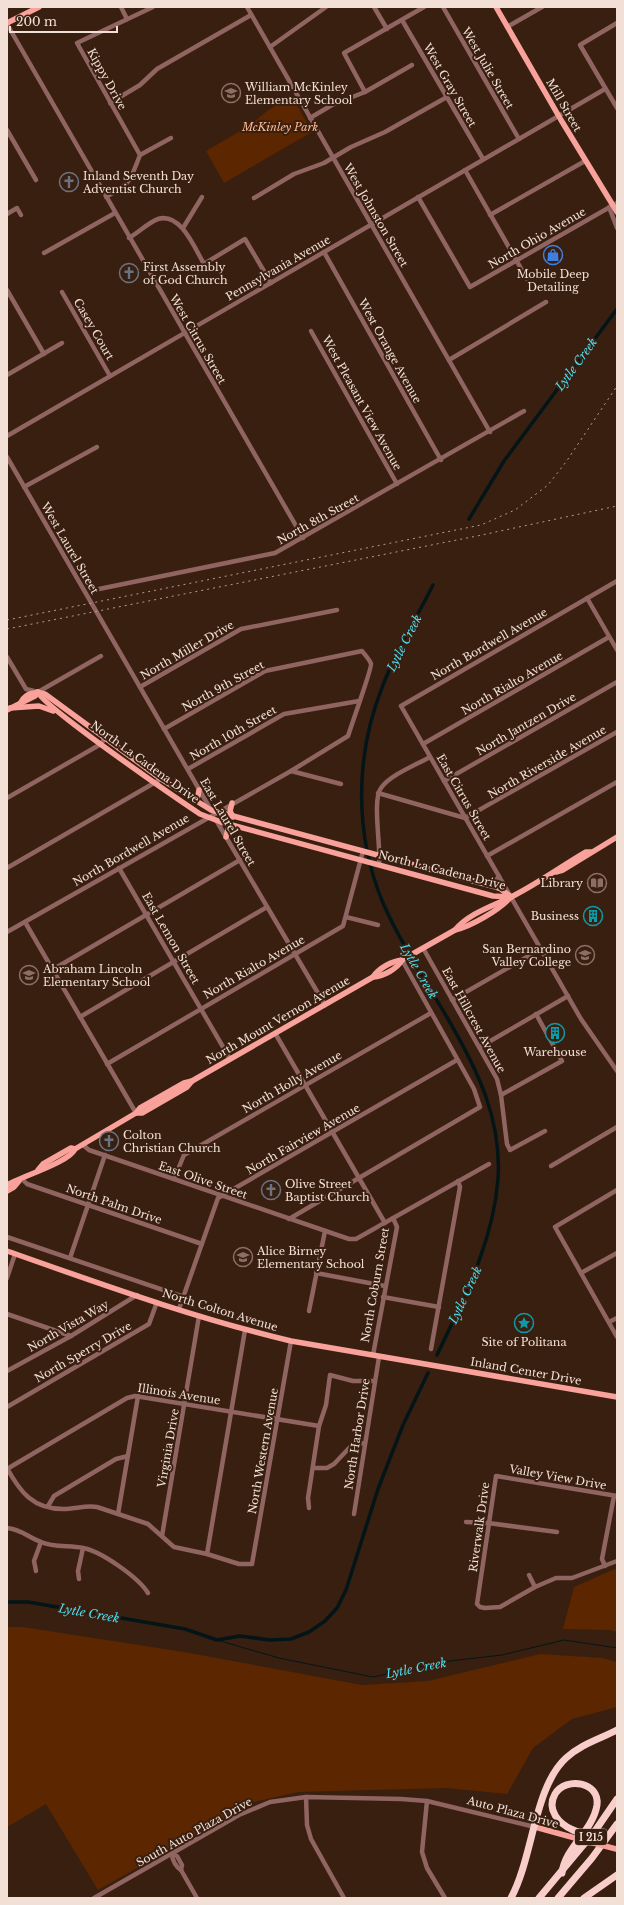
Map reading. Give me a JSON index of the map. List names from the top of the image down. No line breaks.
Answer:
{"streets":{"highway":["I 215"],"main road":["Mill Street","North La Cadena Drive","North Mount Vernon Avenue","North Colton Avenue","Inland Center Drive","Auto Plaza Drive"],"street":["West Julie Street","Kippy Drive","West Gray Street","West Johnston Street","North Ohio Avenue","Pennsylvania Avenue","Casey Court","West Citrus Street","West Orange Avenue","West Pleasant View Avenue","North 8th Street","West Laurel Street","North Bordwell Avenue","North Miller Drive","North Rialto Avenue","North 9th Street","North Jantzen Drive","North 10th Street","North Riverside Avenue","East Citrus Street","East Laurel Street","East Lemon Street","East Hillcrest Avenue","North Holly Avenue","North Fairview Avenue","East Olive Street","North Palm Drive","North Coburn Street","North Vista Way","North Sperry Drive","Illinois Avenue","North Harbor Drive","Virginia Drive","North Western Avenue","Valley View Drive","Riverwalk Drive","South Auto Plaza Drive"]},"crossings":[["West Julie Street","Pennsylvania Avenue"],["West Gray Street","Pennsylvania Avenue"],["Mill Street","North Ohio Avenue"],["Mill Street","Pennsylvania Avenue"],["West Johnston Street","Pennsylvania Avenue"],["West Johnston Street","North 8th Street"],["North Ohio Avenue","Pennsylvania Avenue"],["Pennsylvania Avenue","Casey Court"],["Pennsylvania Avenue","West Citrus Street"],["Pennsylvania Avenue","West Orange Avenue"],["West Citrus Street","North 8th Street"],["West Orange Avenue","North 8th Street"],["West Pleasant View Avenue","North 8th Street"],["West Laurel Street","East Laurel Street"],["North Bordwell Avenue","North 9th Street"],["North Bordwell Avenue","North 10th Street"],["North Bordwell Avenue","North La Cadena Drive"],["North Bordwell Avenue","East Citrus Street"],["North Bordwell Avenue","East Laurel Street"],["North Bordwell Avenue","East Lemon Street"],["North Miller Drive","East Laurel Street"],["North Rialto Avenue","North La Cadena Drive"],["North Rialto Avenue","East Citrus Street"],["North Rialto Avenue","East Laurel Street"],["North Rialto Avenue","East Lemon Street"],["North 9th Street","North 10th Street"],["North 9th Street","East Laurel Street"],["North Jantzen Drive","East Citrus Street"],["North 10th Street","East Laurel Street"],["North La Cadena Drive","East Citrus Street"],["North La Cadena Drive","East Laurel Street"],["North La Cadena Drive","North Mount Vernon Avenue"],["North Riverside Avenue","East Citrus Street"],["East Citrus Street","North Mount Vernon Avenue"],["East Laurel Street","North Mount Vernon Avenue"],["East Lemon Street","North Mount Vernon Avenue"],["North Mount Vernon Avenue","East Hillcrest Avenue"],["North Mount Vernon Avenue","East Olive Street"],["North Mount Vernon Avenue","North Palm Drive"],["North Holly Avenue","East Olive Street"],["North Fairview Avenue","East Olive Street"],["East Olive Street","North Coburn Street"],["North Coburn Street","North Colton Avenue"],["North Coburn Street","North Harbor Drive"],["North Colton Avenue","North Vista Way"],["North Colton Avenue","North Sperry Drive"],["North Colton Avenue","Inland Center Drive"],["North Colton Avenue","North Harbor Drive"],["North Colton Avenue","Virginia Drive"],["North Colton Avenue","North Western Avenue"],["Illinois Avenue","Virginia Drive"],["Illinois Avenue","North Western Avenue"],["Valley View Drive","Riverwalk Drive"],["Auto Plaza Drive","South Auto Plaza Drive"]],"water":["Lytle Creek"],"parks":["McKinley Park"],"places":{"school or university":["William McKinley Elementary School","San Bernardino Valley College","Abraham Lincoln Elementary School","Alice Birney Elementary School"],"church":["Inland Seventh Day Adventist Church","First Assembly of God Church","Colton Christian Church","Olive Street Baptist Church"],"shop":["Mobile Deep Detailing"],"library":["Library"],"building":["Business","Warehouse"],"place":["Site of Politana"]},"scale_bar":"200 m"}
